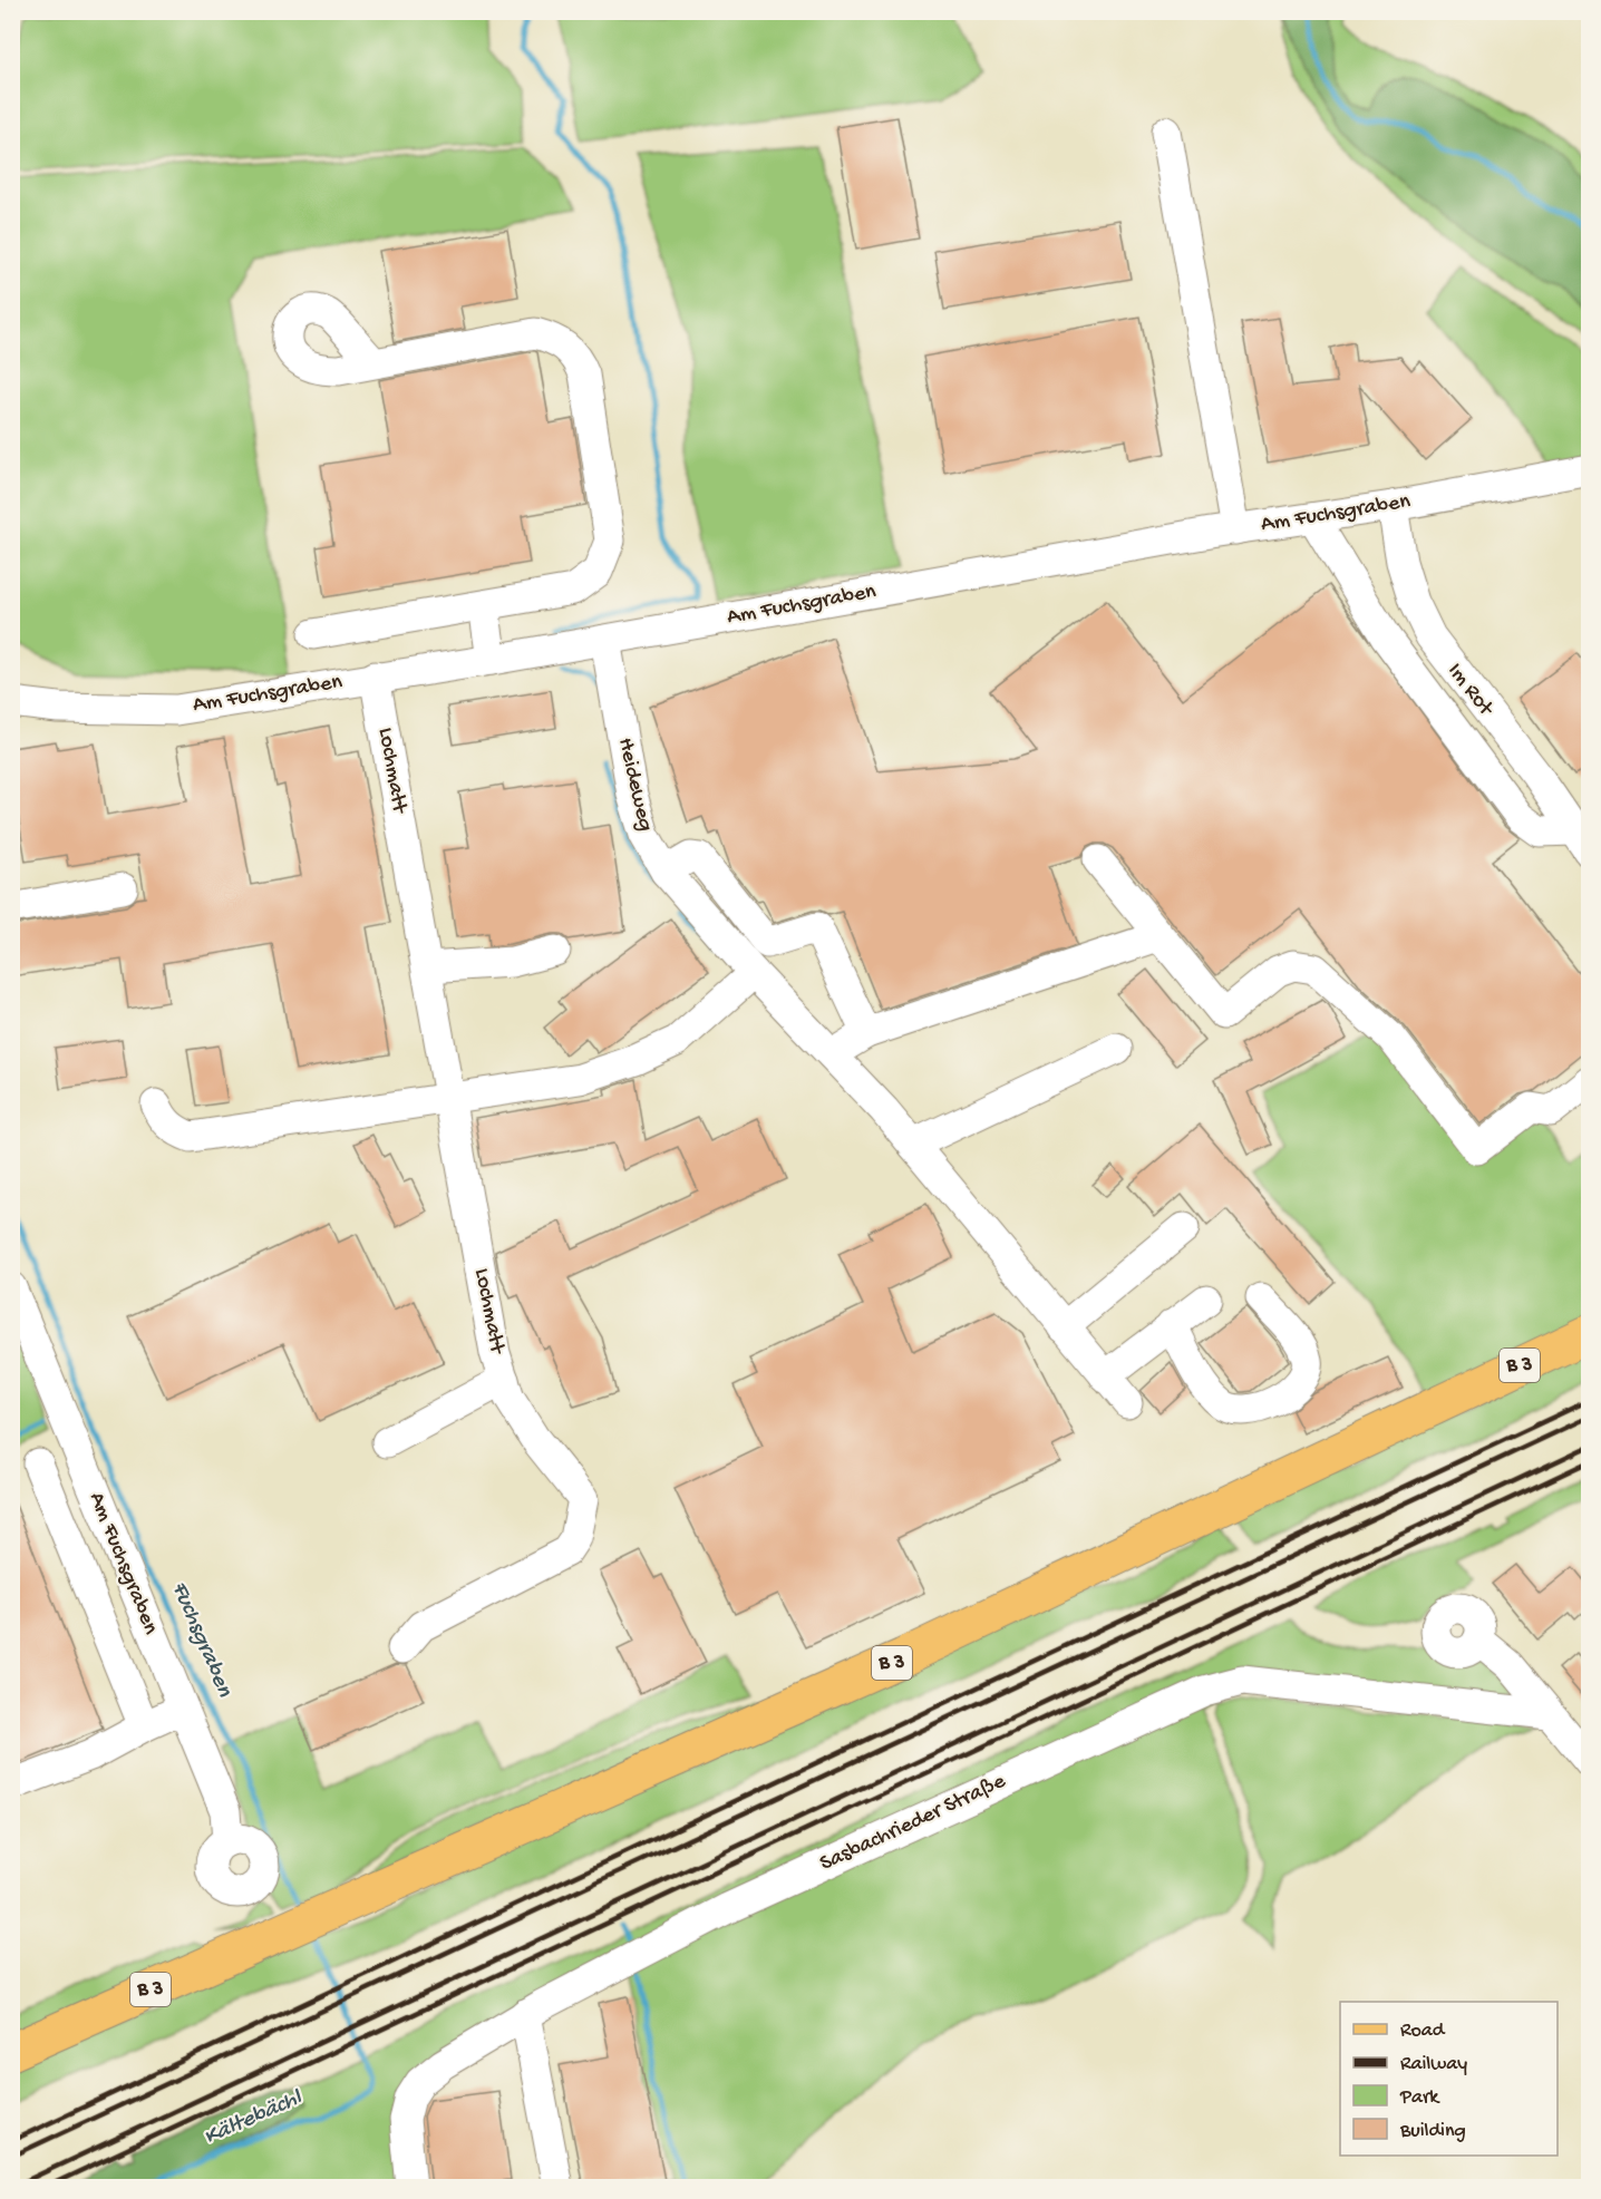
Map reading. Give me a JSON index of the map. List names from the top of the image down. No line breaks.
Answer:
{"streets":{"main road":["B 3"],"street":["Am Fuchsgraben","Im Rot","Lochmatt","Heideweg","Sasbachrieder Straße"]},"crossings":[["Am Fuchsgraben","Im Rot"],["Am Fuchsgraben","Lochmatt"],["Am Fuchsgraben","Heideweg"]],"water":["Fuchsgraben","Kältebächl"],"legend":["Road","Railway","Park","Building"]}
